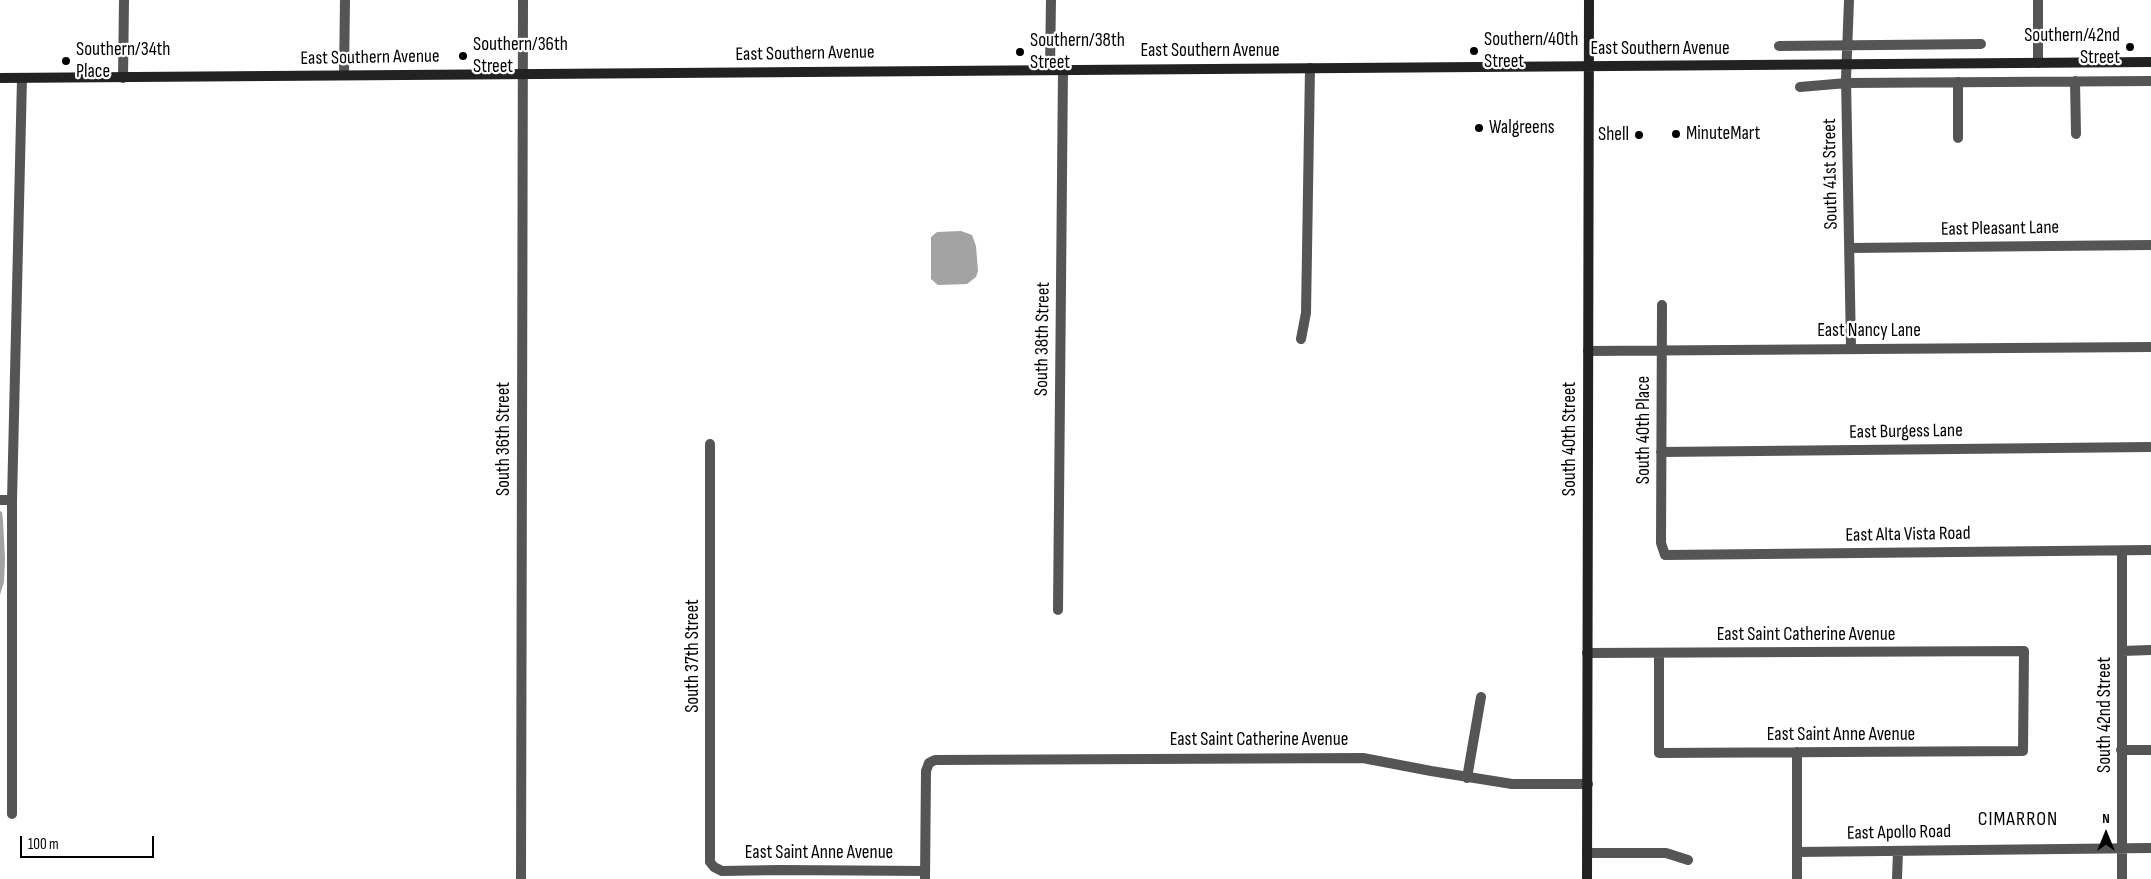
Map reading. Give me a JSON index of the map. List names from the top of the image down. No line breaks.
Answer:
{"streets":{"main road":["East Southern Avenue","South 40th Street"],"street":["South 41st Street","East Pleasant Lane","East Nancy Lane","South 38th Street","South 40th Place","East Burgess Lane","South 36th Street","East Alta Vista Road","East Saint Catherine Avenue","South 37th Street","South 42nd Street","East Saint Anne Avenue","East Apollo Road"]},"crossings":[["East Southern Avenue","South 41st Street"],["East Southern Avenue","South 38th Street"],["East Southern Avenue","South 36th Street"],["East Southern Avenue","South 40th Street"],["South 41st Street","East Pleasant Lane"],["South 41st Street","East Nancy Lane"],["East Nancy Lane","South 40th Place"],["East Nancy Lane","South 40th Street"],["South 40th Place","East Burgess Lane"],["South 40th Place","East Alta Vista Road"],["South 40th Street","East Saint Catherine Avenue"],["East Alta Vista Road","South 42nd Street"],["East Saint Catherine Avenue","East Saint Anne Avenue"],["South 37th Street","East Saint Anne Avenue"],["South 42nd Street","East Apollo Road"]],"districts":["CIMARRON"],"places":["Southern/42nd Street","Southern/40th Street","Southern/38th Street","Southern/36th Street","Southern/34th Place","Walgreens","MinuteMart","Shell"],"scale_bar":"100 m","north":"top"}
